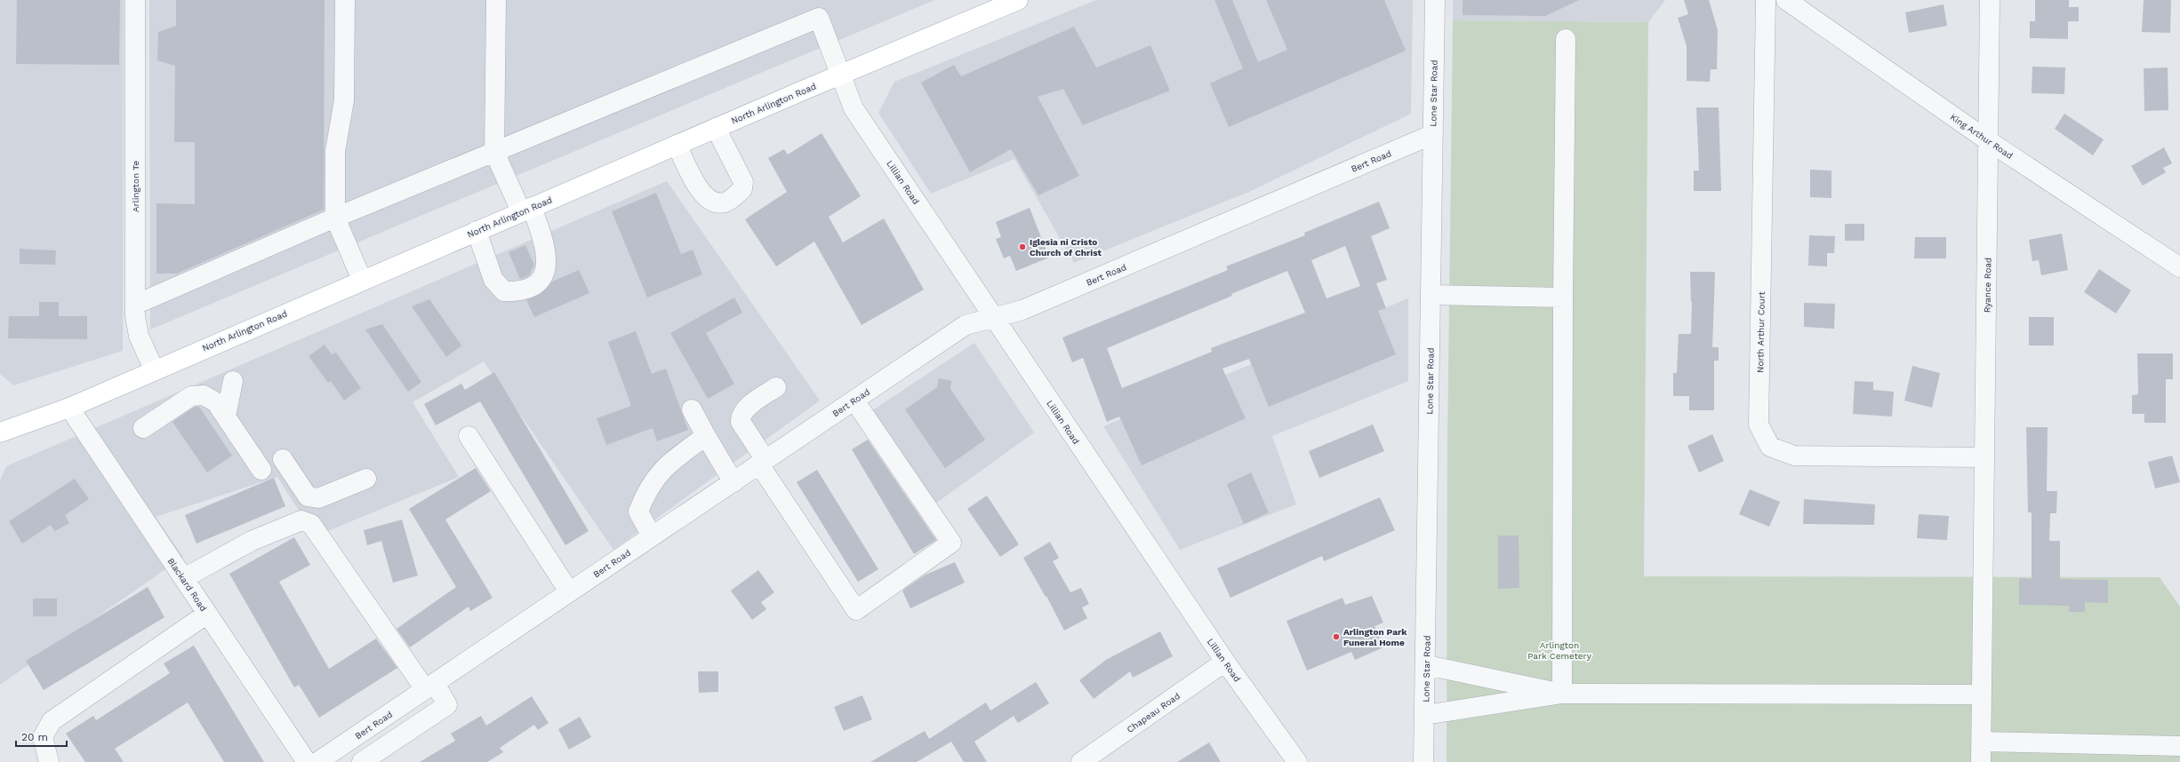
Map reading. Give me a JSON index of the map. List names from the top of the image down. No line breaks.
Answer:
{"streets":{"main road":["North Arlington Road"],"street":["Lone Star Road","King Arthur Road","Bert Road","Lillian Road","Arlington Te","Ryance Road","North Arthur Court","Blackard Road","Chapeau Road"]},"crossings":[["Lone Star Road","Bert Road"],["North Arlington Road","Lillian Road"],["North Arlington Road","Arlington Te"],["North Arlington Road","Blackard Road"],["King Arthur Road","Ryance Road"],["Bert Road","Lillian Road"],["Lillian Road","Chapeau Road"],["Ryance Road","North Arthur Court"]],"parks":["Arlington Park Cemetery"],"places":["Iglesia ni Cristo Church of Christ","Arlington Park Funeral Home"],"scale_bar":"20 m"}
